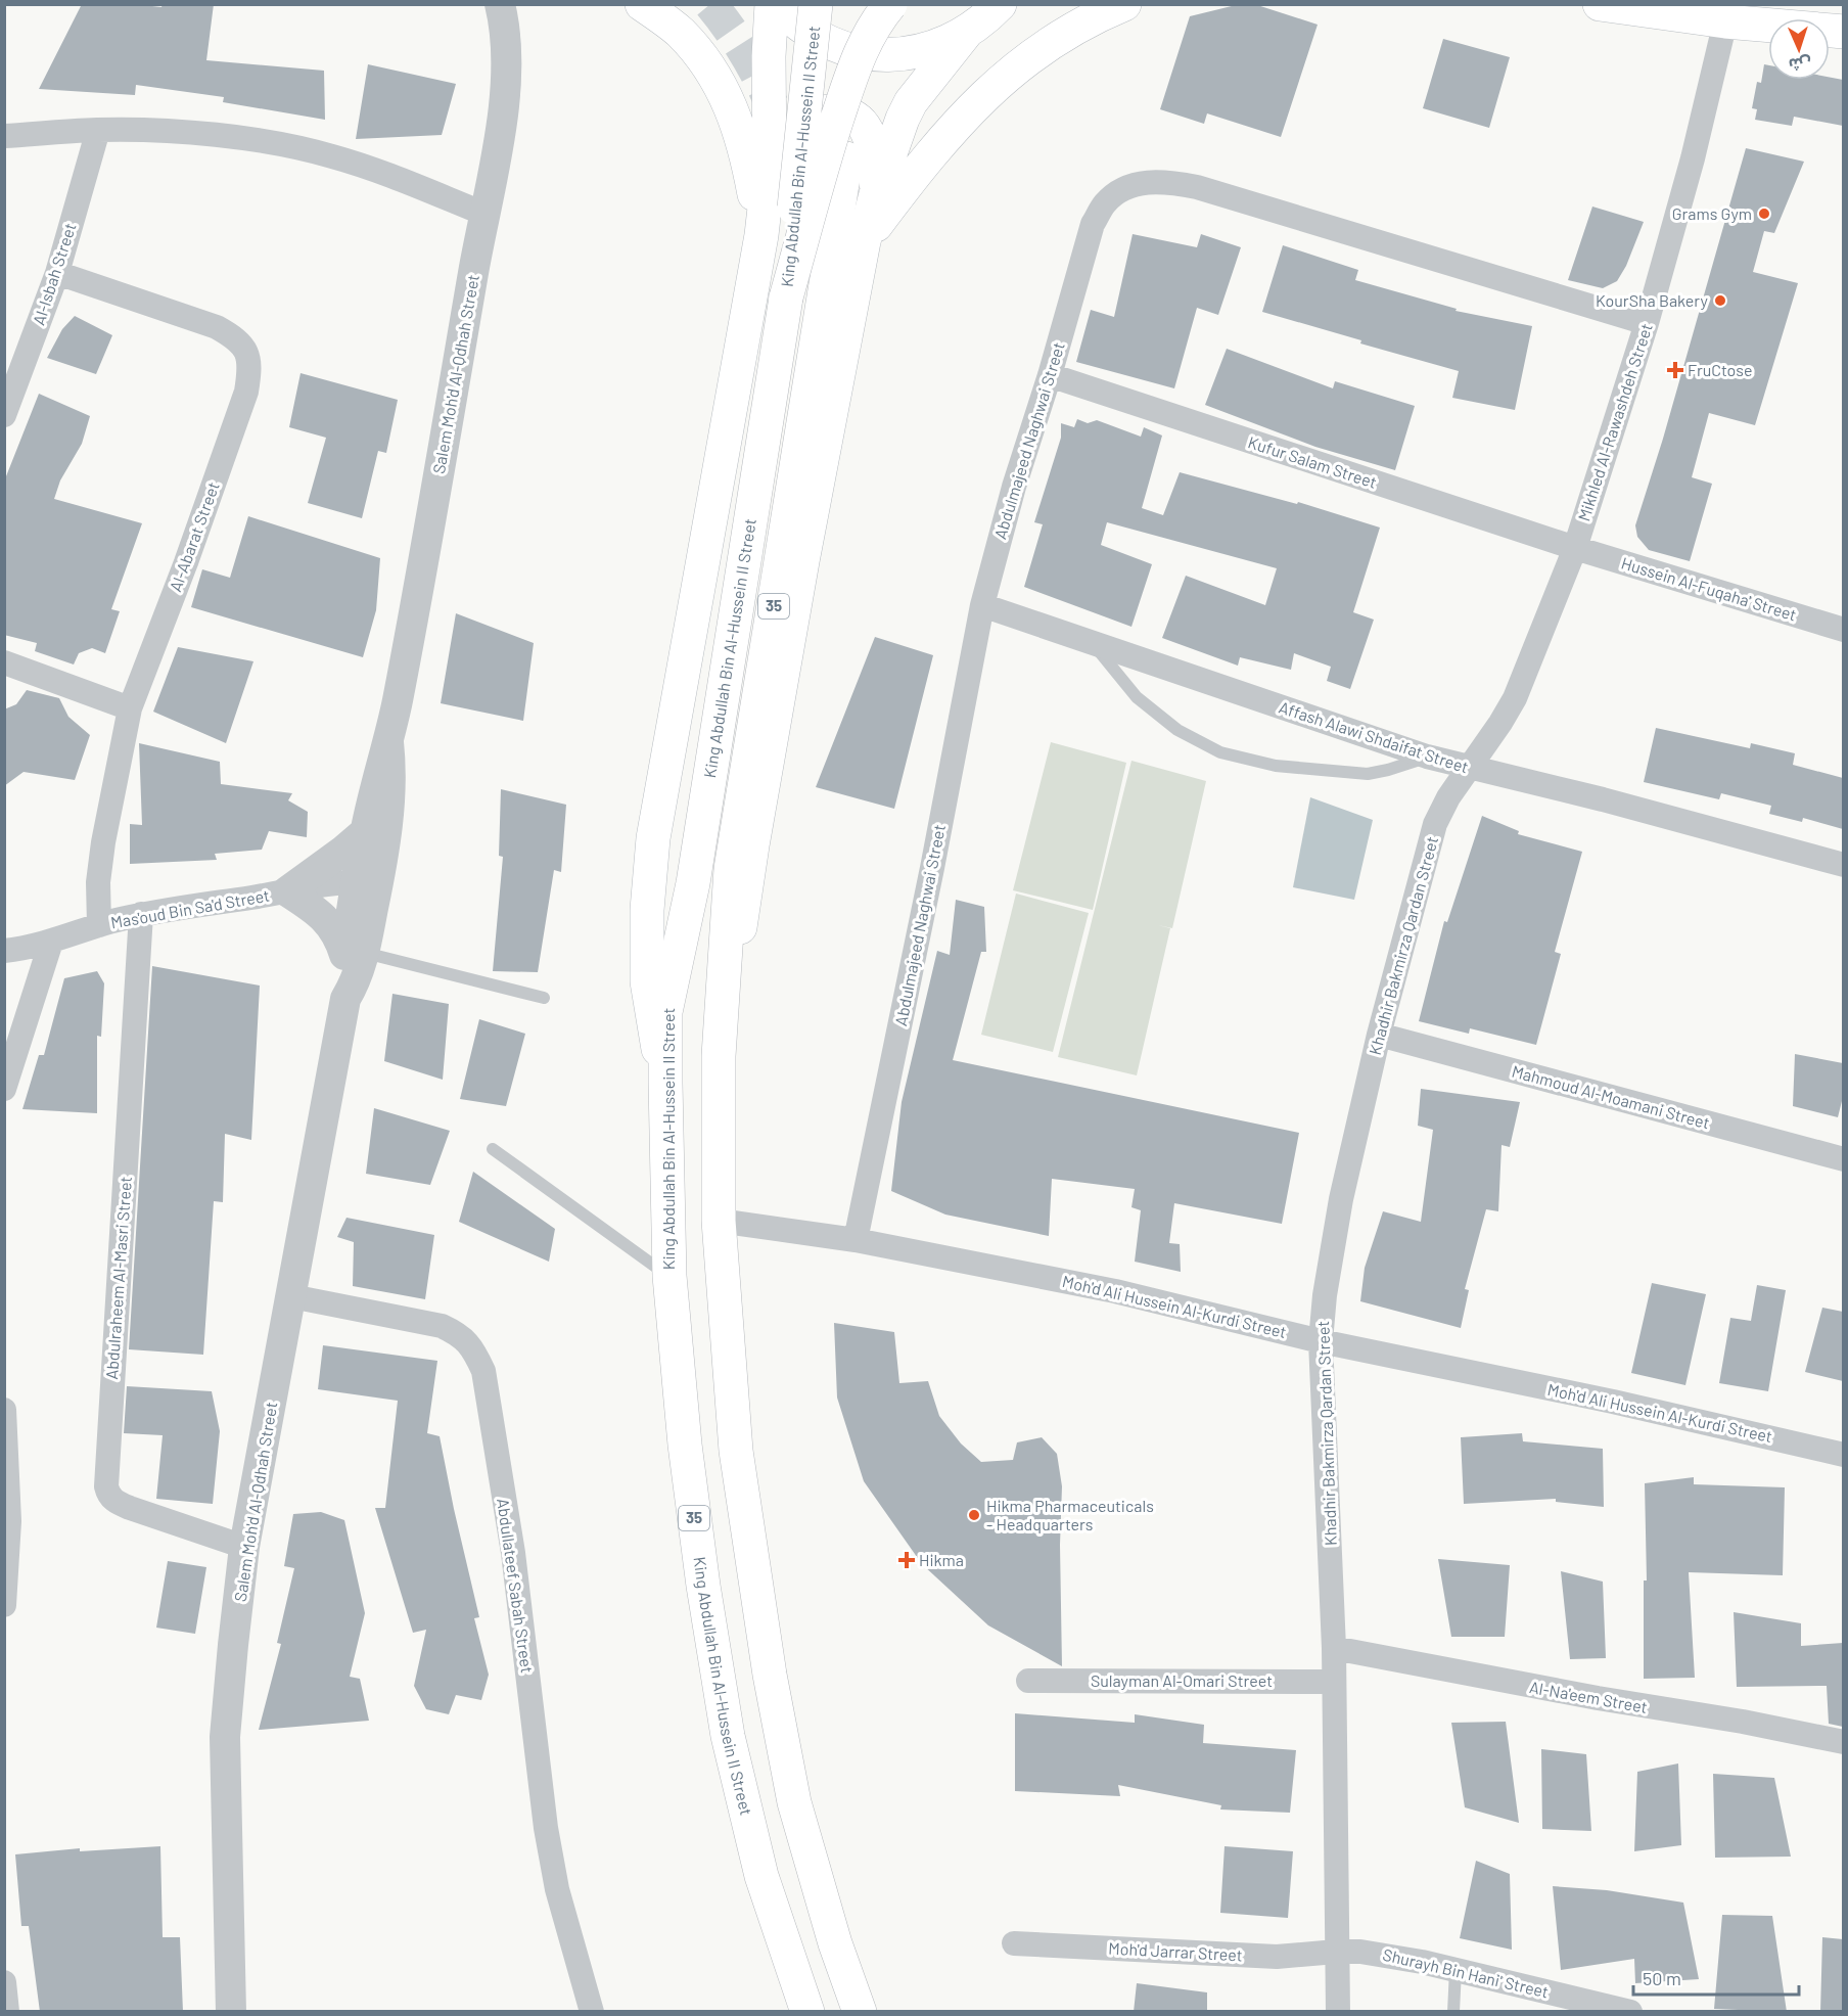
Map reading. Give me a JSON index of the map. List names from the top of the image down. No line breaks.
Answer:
{"streets":{"main road":["King Abdullah Bin Al-Hussein II Street","35"],"street":["Al-Isbah Street","Salem Moh'd Al-Qdhah Street","Mikhled Al-Rawashdeh Street","Abdulmajeed Naghwai Street","Kufur Salam Street","Al-Abarat Street","Hussein Al-Fuqaha' Street","Affash Alawi Shdaifat Street","Mas'oud Bin Sa'd Street","Khadhir Bakmirza Qardan Street","Mahmoud Al-Moamani Street","Abdulraheem Al-Masri Street","Moh'd Ali Hussein Al-Kurdi Street","Abdullateef Sabah Street","Sulayman Al-Omari Street","Al-Na'eem Street","Moh'd Jarrar Street","Shurayh Bin Hani' Street"]},"crossings":[["Al-Isbah Street","Al-Abarat Street"],["Salem Moh'd Al-Qdhah Street","Mas'oud Bin Sa'd Street"],["Salem Moh'd Al-Qdhah Street","Abdulraheem Al-Masri Street"],["Salem Moh'd Al-Qdhah Street","Abdullateef Sabah Street"],["Mikhled Al-Rawashdeh Street","Abdulmajeed Naghwai Street"],["Mikhled Al-Rawashdeh Street","Kufur Salam Street"],["Mikhled Al-Rawashdeh Street","Hussein Al-Fuqaha' Street"],["Mikhled Al-Rawashdeh Street","Affash Alawi Shdaifat Street"],["Mikhled Al-Rawashdeh Street","Khadhir Bakmirza Qardan Street"],["Abdulmajeed Naghwai Street","Kufur Salam Street"],["Abdulmajeed Naghwai Street","Affash Alawi Shdaifat Street"],["Abdulmajeed Naghwai Street","Moh'd Ali Hussein Al-Kurdi Street"],["Kufur Salam Street","Hussein Al-Fuqaha' Street"],["Al-Abarat Street","Mas'oud Bin Sa'd Street"],["35","Moh'd Ali Hussein Al-Kurdi Street"],["Affash Alawi Shdaifat Street","Khadhir Bakmirza Qardan Street"],["Mas'oud Bin Sa'd Street","Abdulraheem Al-Masri Street"],["Khadhir Bakmirza Qardan Street","Mahmoud Al-Moamani Street"],["Khadhir Bakmirza Qardan Street","Moh'd Ali Hussein Al-Kurdi Street"],["Khadhir Bakmirza Qardan Street","Sulayman Al-Omari Street"],["Khadhir Bakmirza Qardan Street","Al-Na'eem Street"],["Khadhir Bakmirza Qardan Street","Moh'd Jarrar Street"],["Khadhir Bakmirza Qardan Street","Shurayh Bin Hani' Street"],["Moh'd Jarrar Street","Shurayh Bin Hani' Street"]],"places":{"other":["Grams Gym","KourSha Bakery","Hikma Pharmaceuticals - Headquarters"],"health":["FruCtose","Hikma"]},"scale_bar":"50 m","north":"bottom"}
